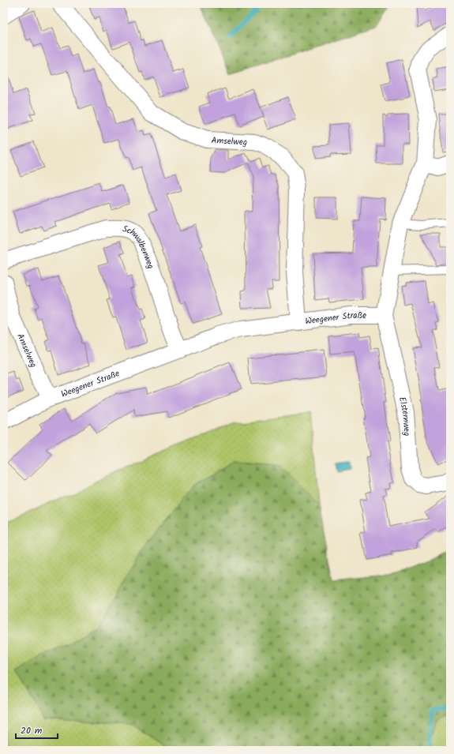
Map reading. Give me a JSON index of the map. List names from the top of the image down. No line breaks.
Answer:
{"streets":{"street":["Amselweg","Schwalbenweg","Weegener Straße","Elsternweg"]},"crossings":[["Amselweg","Weegener Straße"],["Schwalbenweg","Weegener Straße"],["Weegener Straße","Elsternweg"]],"scale_bar":"20 m"}
